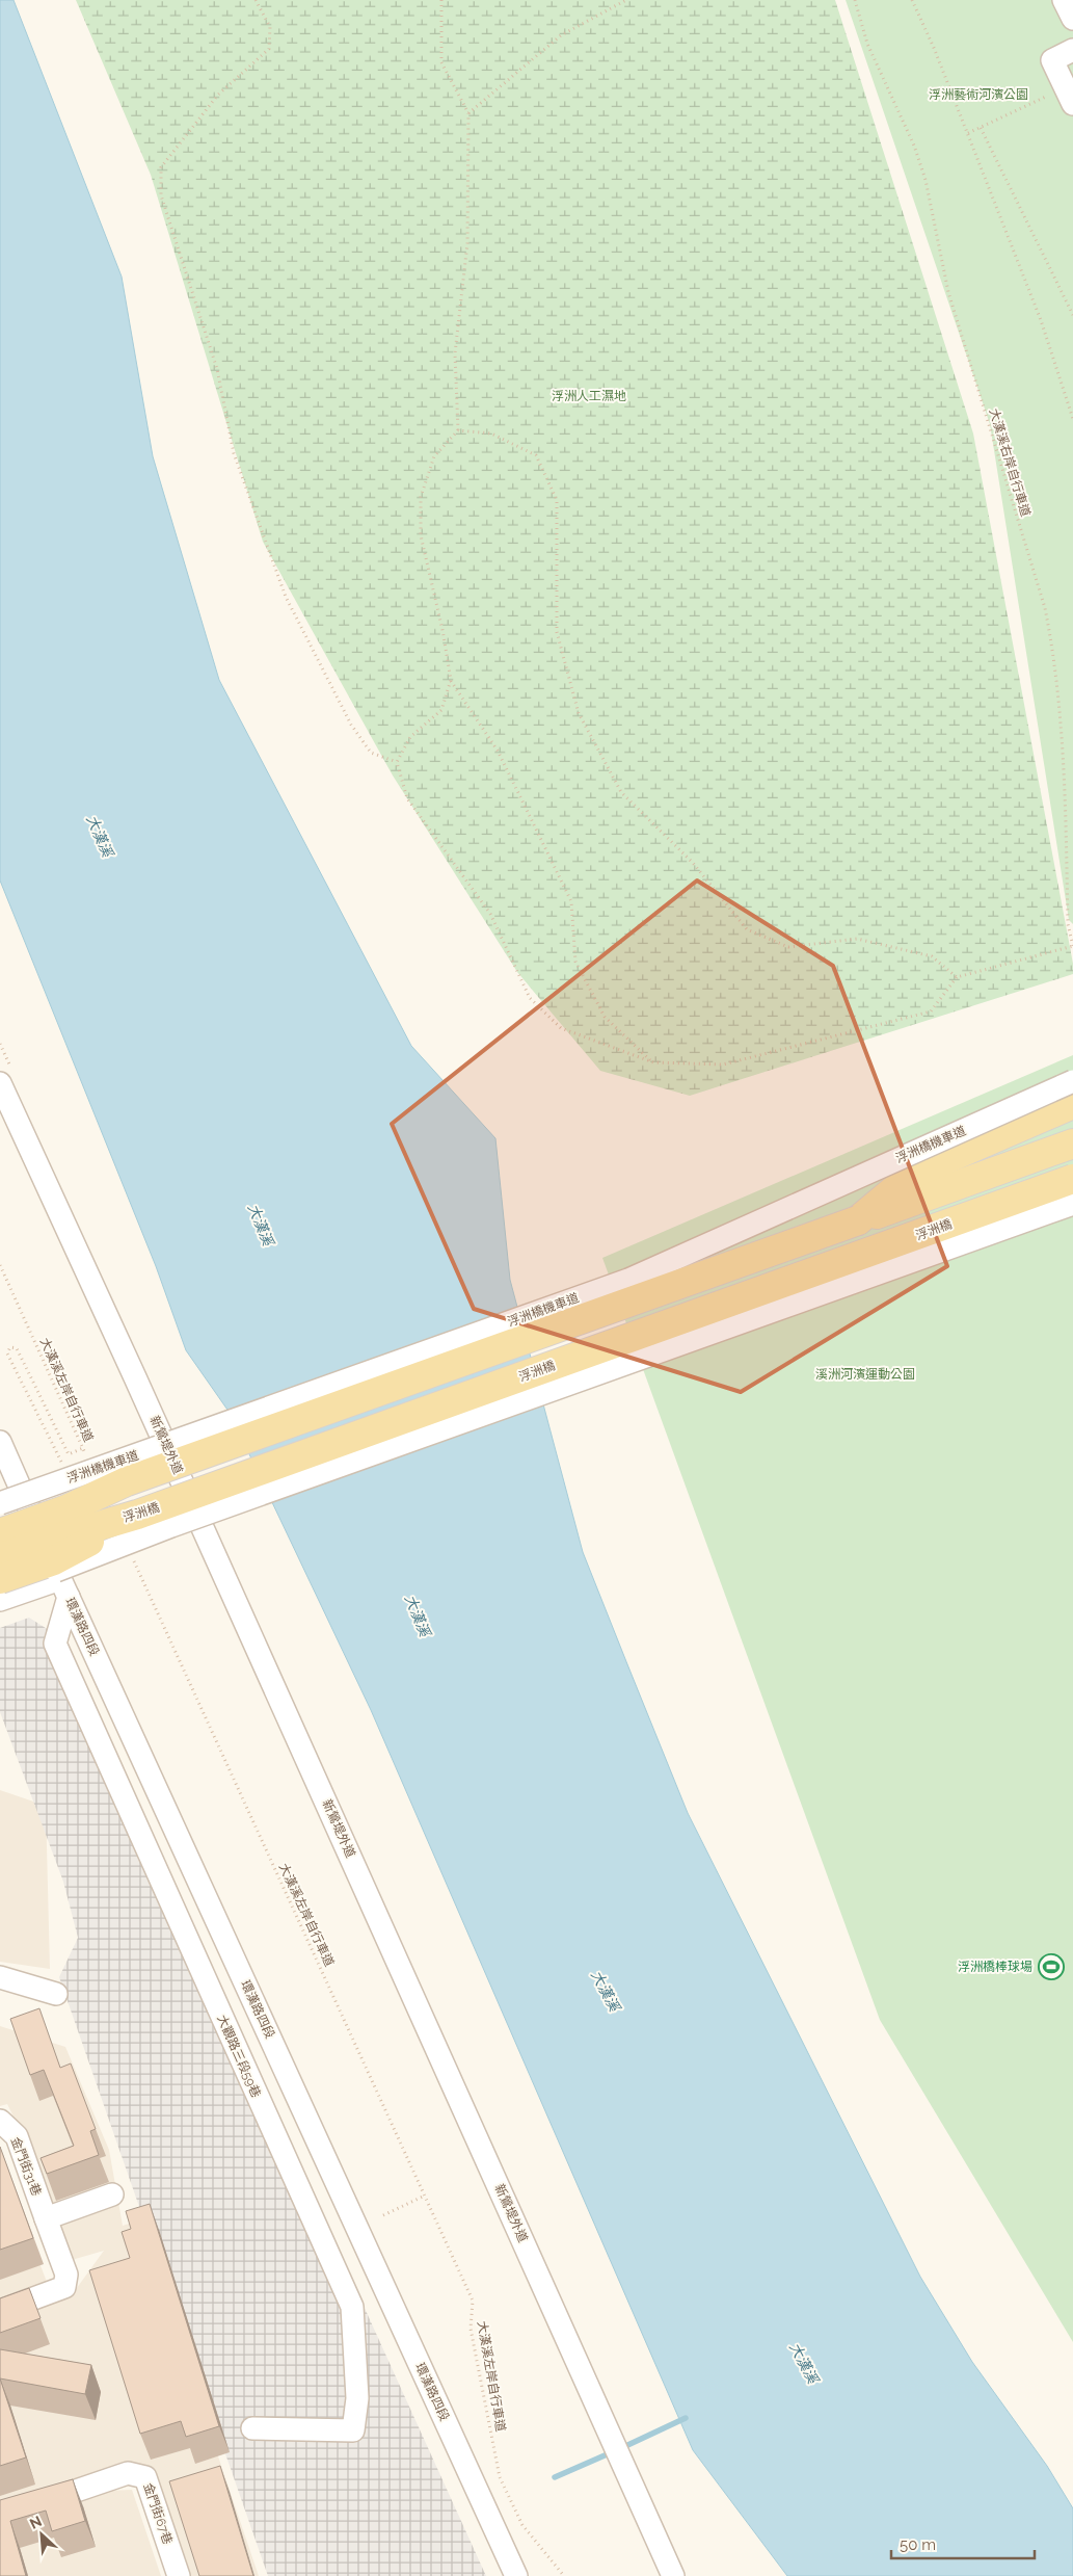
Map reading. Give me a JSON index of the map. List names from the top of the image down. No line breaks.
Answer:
{"streets":{"main road":["浮洲橋"],"street":["浮洲橋機車道","新鶯堤外道","環漢路四段","大觀路三段59巷","金門街31巷","金門街67巷"],"path":["大漢溪右岸自行車道","大漢溪左岸自行車道"]},"crossings":[["環漢路四段","大觀路三段59巷"]],"water":["大漢溪"],"parks":["浮洲藝術河濱公園","浮洲人工濕地","溪洲河濱運動公園"],"places":{"sports":["浮洲橋棒球場"]},"scale_bar":"50 m","north":"top left"}
